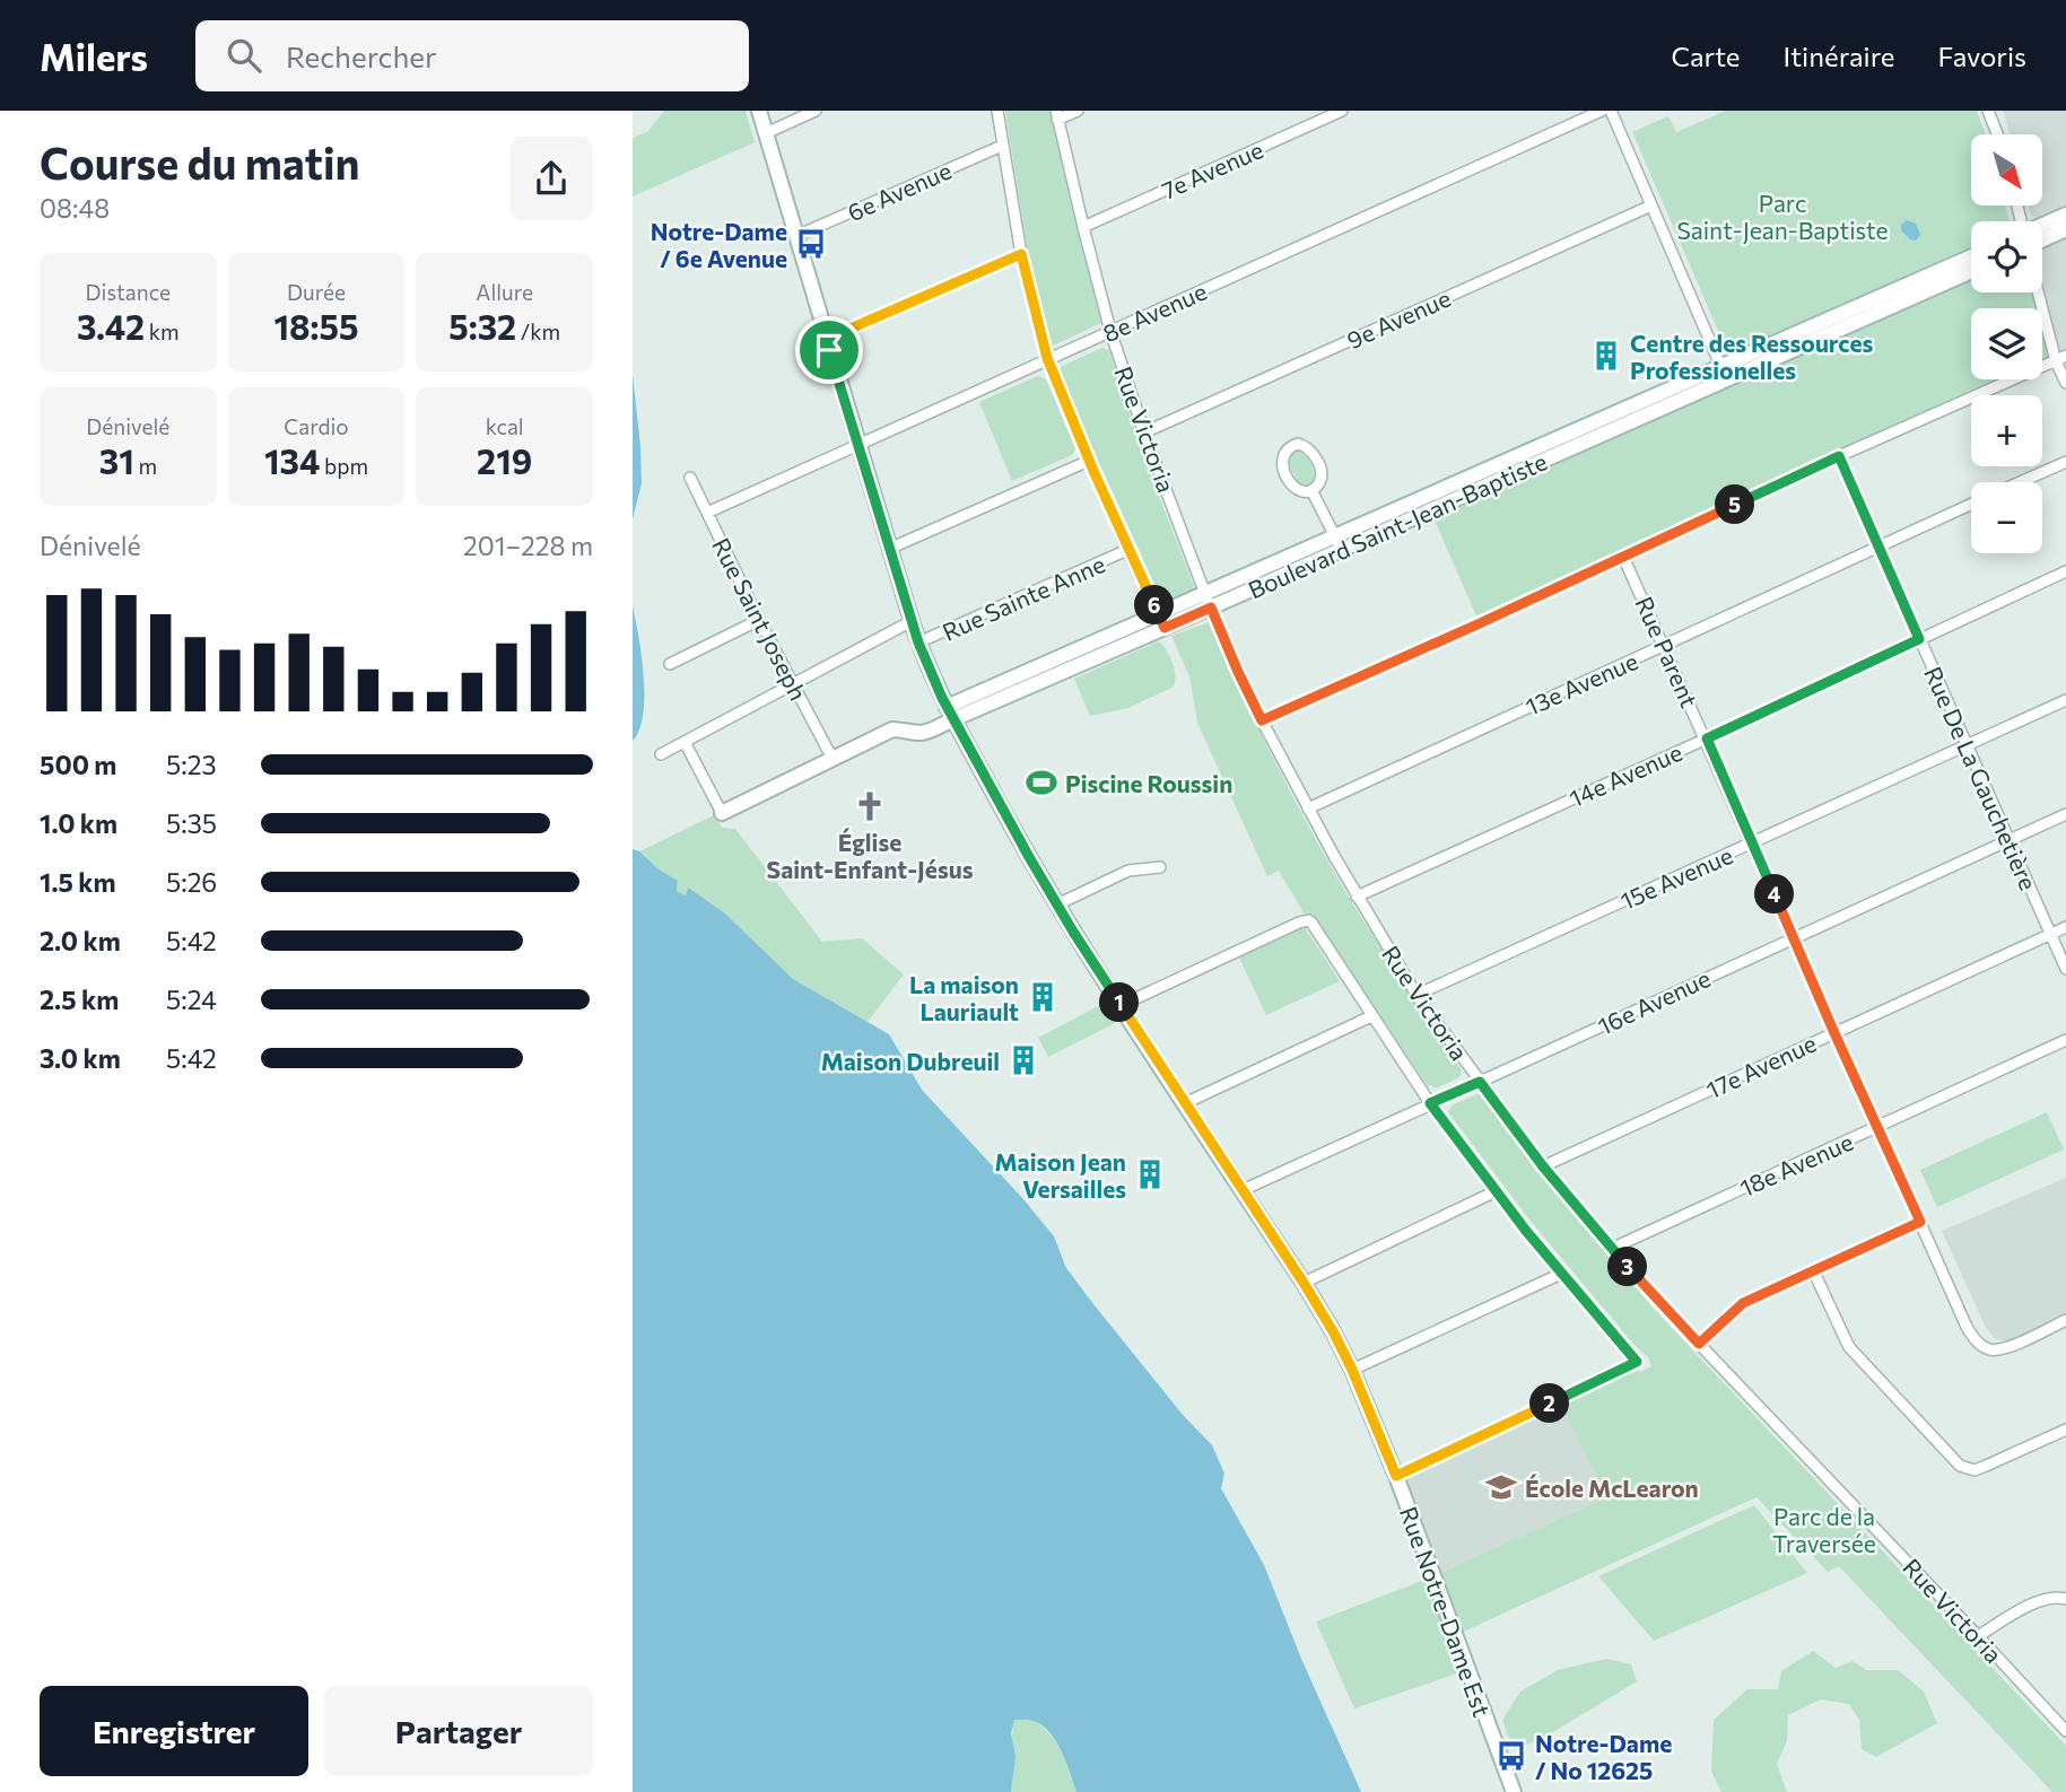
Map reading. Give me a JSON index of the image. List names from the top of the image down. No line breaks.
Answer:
{"streets":{"main road":["Boulevard Saint-Jean-Baptiste","Rue Notre-Dame Est"],"street":["7e Avenue","6e Avenue","8e Avenue","9e Avenue","Rue Victoria","Rue Sainte Anne","Rue Saint Joseph","Rue Parent","13e Avenue","14e Avenue","Rue De La Gauchetière","15e Avenue","16e Avenue","17e Avenue","18e Avenue"]},"crossings":[["7e Avenue","Rue Victoria"],["6e Avenue","Rue Notre-Dame Est"],["8e Avenue","Rue Victoria"],["8e Avenue","Rue Saint Joseph"],["8e Avenue","Rue Notre-Dame Est"],["9e Avenue","Rue Victoria"],["Rue Victoria","Boulevard Saint-Jean-Baptiste"],["Rue Victoria","13e Avenue"],["Rue Victoria","14e Avenue"],["Rue Victoria","15e Avenue"],["Rue Victoria","16e Avenue"],["Rue Victoria","17e Avenue"],["Rue Victoria","18e Avenue"],["Boulevard Saint-Jean-Baptiste","Rue Saint Joseph"],["Boulevard Saint-Jean-Baptiste","Rue Notre-Dame Est"],["Rue Sainte Anne","Rue Saint Joseph"],["Rue Sainte Anne","Rue Notre-Dame Est"],["Rue Parent","13e Avenue"],["Rue Parent","14e Avenue"],["Rue Parent","15e Avenue"],["Rue Parent","16e Avenue"],["Rue Parent","17e Avenue"],["Rue Parent","18e Avenue"],["13e Avenue","Rue De La Gauchetière"],["14e Avenue","Rue De La Gauchetière"],["Rue De La Gauchetière","15e Avenue"],["Rue De La Gauchetière","16e Avenue"],["Rue De La Gauchetière","17e Avenue"],["16e Avenue","Rue Notre-Dame Est"]],"parks":["Parc Saint-Jean-Baptiste","Parc de la Traversée"],"places":{"bus stop":["Notre-Dame / 6e Avenue","Notre-Dame / No 12625"],"building":["Centre des Ressources Professionelles","La maison Lauriault","Maison Dubreuil","Maison Jean Versailles"],"sports":["Piscine Roussin"],"church":["Église Saint-Enfant-Jésus"],"school or university":["École McLearon"]},"north":"bottom right","page":{"header":"Milers","search":"Rechercher","nav":["Carte","Itinéraire","Favoris"],"heading":["Course du matin","08:48"],"map_buttons":["+","−"],"stats":[["Distance","3.42 km"],["Durée","18:55"],["Allure","5:32 /km"],["Dénivelé","31 m"],["Cardio","134 bpm"],["kcal","219"]],"pins":["5","6","4","1","3","2"],"chart":["Dénivelé","201–228 m"],"list":[{"name":"500 m","note":"5:23"},{"name":"1.0 km","note":"5:35"},{"name":"1.5 km","note":"5:26"},{"name":"2.0 km","note":"5:42"},{"name":"2.5 km","note":"5:24"},{"name":"3.0 km","note":"5:42"}],"buttons":["Enregistrer","Partager"]}}
